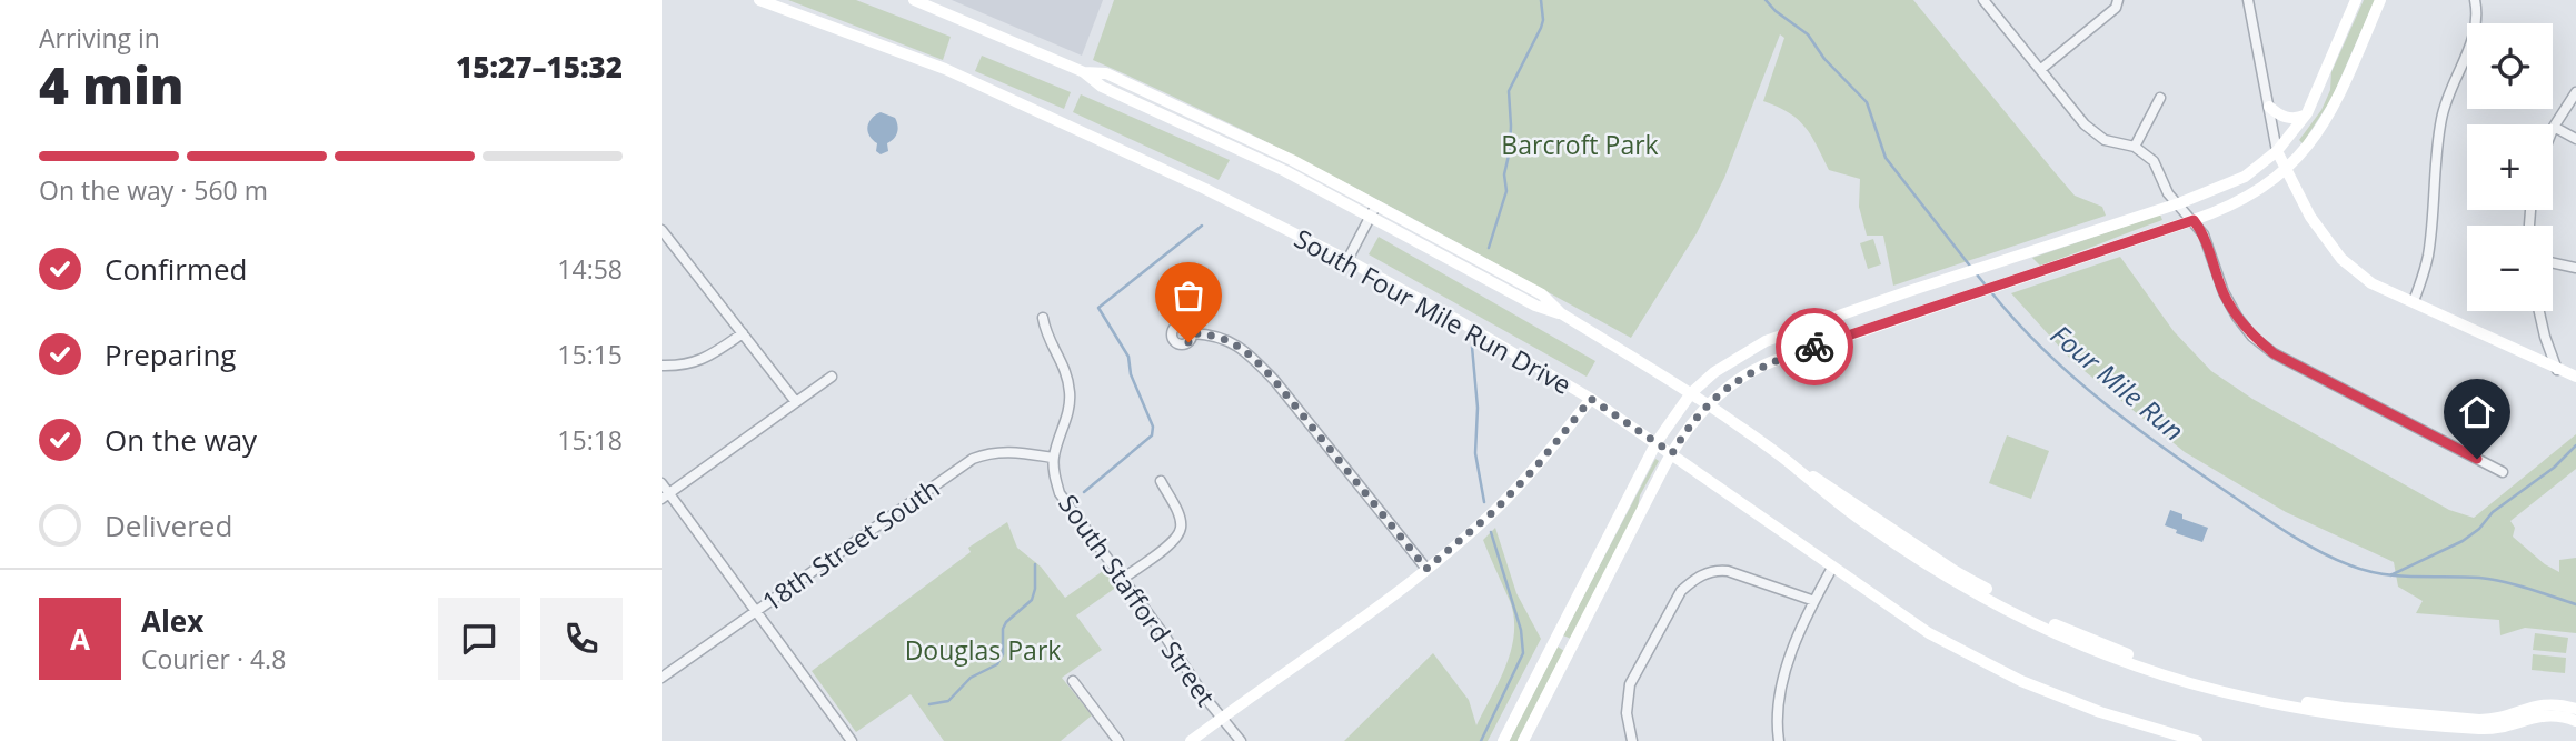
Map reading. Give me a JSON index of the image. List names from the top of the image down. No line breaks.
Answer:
{"streets":{"main road":["South Four Mile Run Drive"],"street":["18th Street South","South Stafford Street"]},"crossings":[["18th Street South","South Stafford Street"]],"water":["Four Mile Run"],"parks":["Barcroft Park","Douglas Park"],"page":{"heading":["4 min","Arriving in","15:27–15:32"],"panel":["Alex","Courier · 4.8"],"map_buttons":["+","−"],"bar":"On the way · 560 m","list":[["Confirmed","14:58"],["Preparing","15:15"],["On the way","15:18"],"Delivered"],"round":"A"}}
